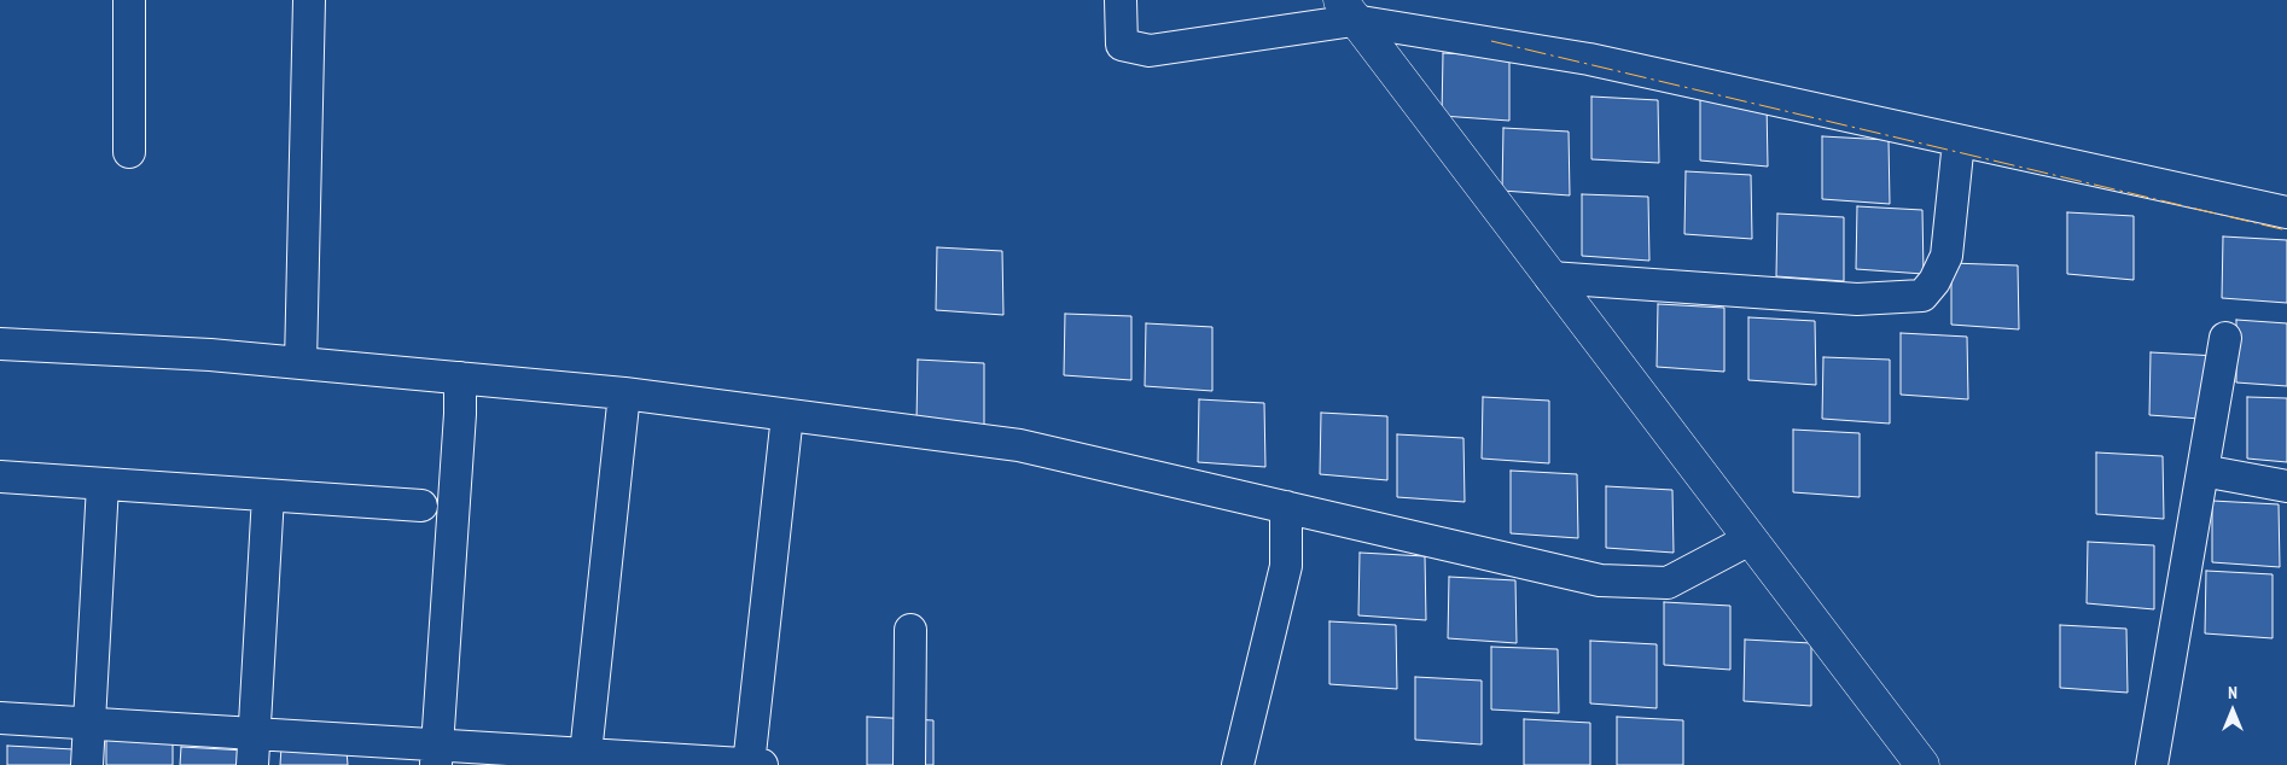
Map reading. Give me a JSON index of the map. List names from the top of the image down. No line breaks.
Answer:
{"north":"top"}
